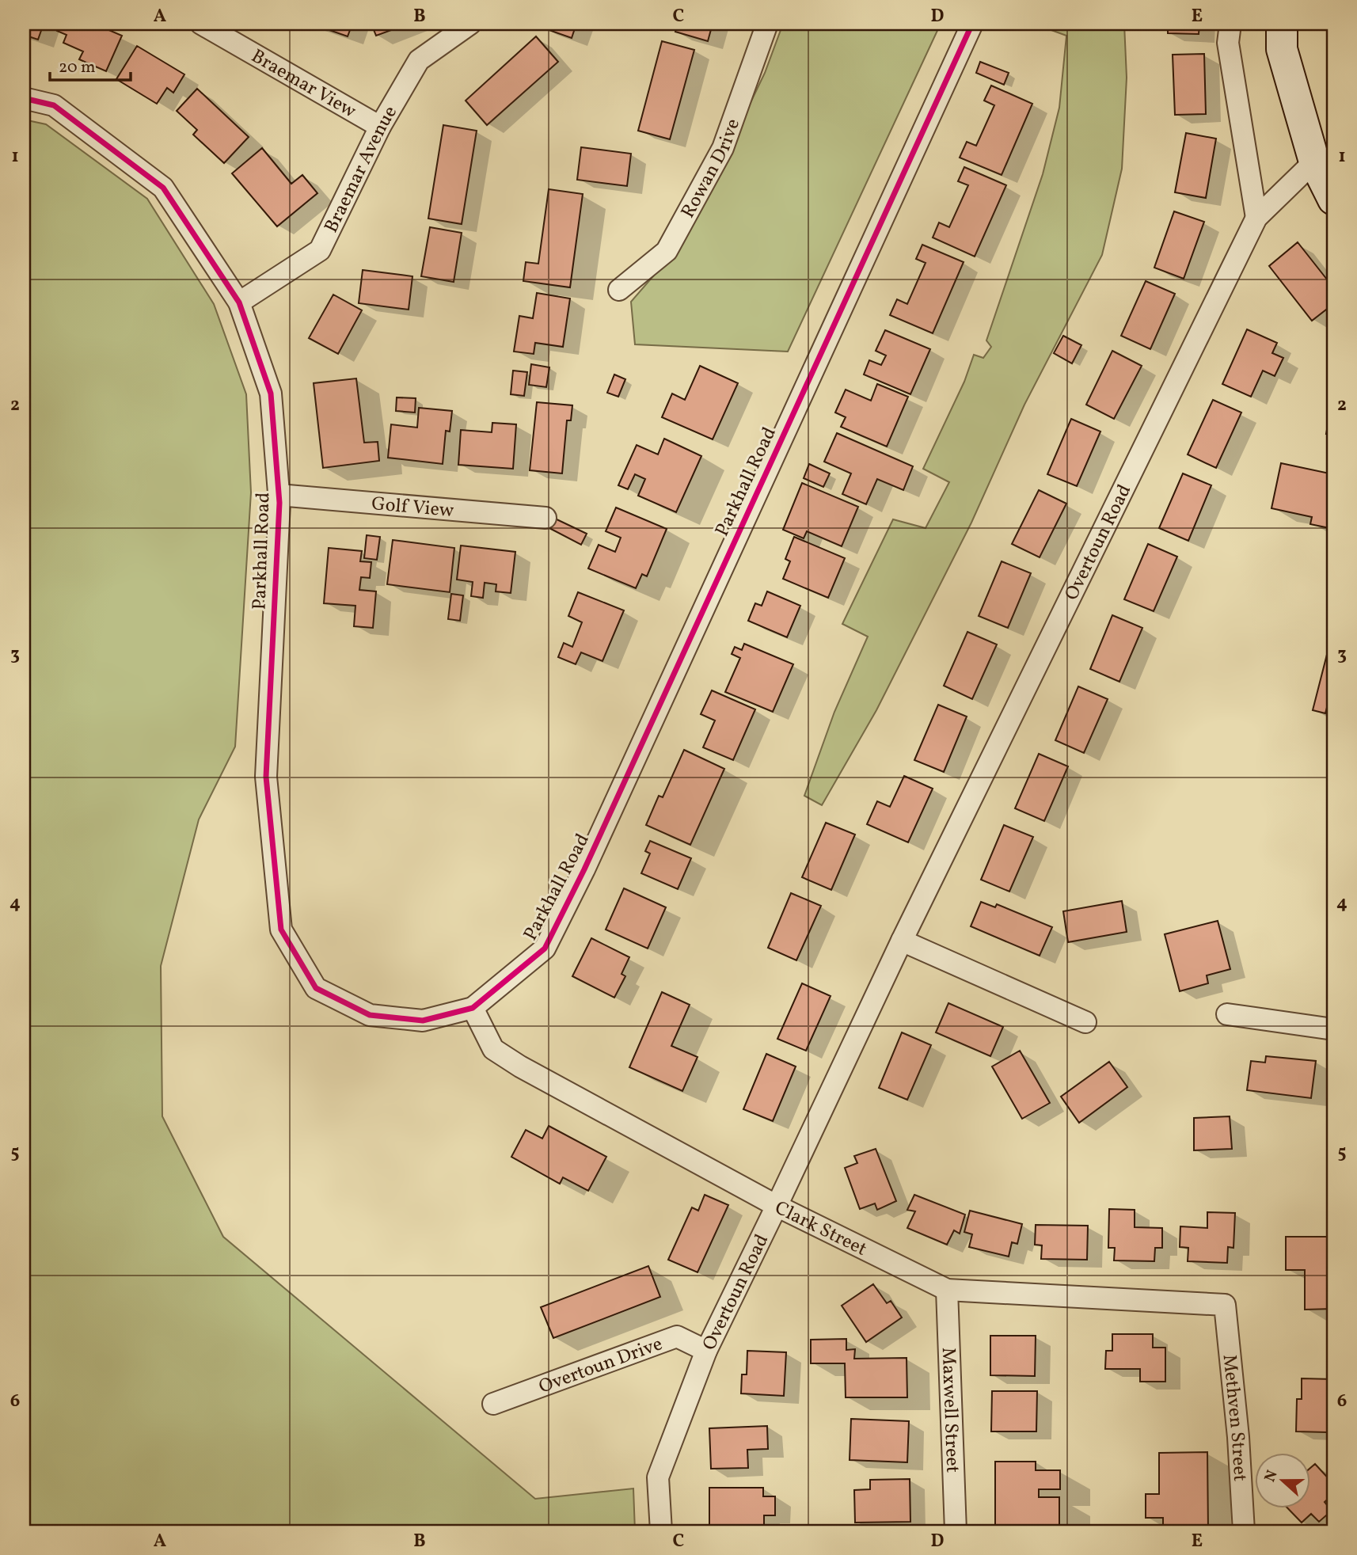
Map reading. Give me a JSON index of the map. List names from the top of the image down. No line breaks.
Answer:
{"streets":{"street":["Braemar View","Rowan Drive","Braemar Avenue","Parkhall Road","Golf View","Overtoun Road","Clark Street","Overtoun Drive","Maxwell Street","Methven Street"]},"crossings":[["Braemar View","Braemar Avenue"],["Braemar Avenue","Parkhall Road"],["Parkhall Road","Golf View"],["Parkhall Road","Clark Street"],["Overtoun Road","Clark Street"],["Overtoun Road","Overtoun Drive"],["Clark Street","Maxwell Street"],["Clark Street","Methven Street"]],"scale_bar":"20 m","north":"left","grid":{"columns":["A","B","C","D","E"],"rows":["1","2","3","4","5","6"]}}
